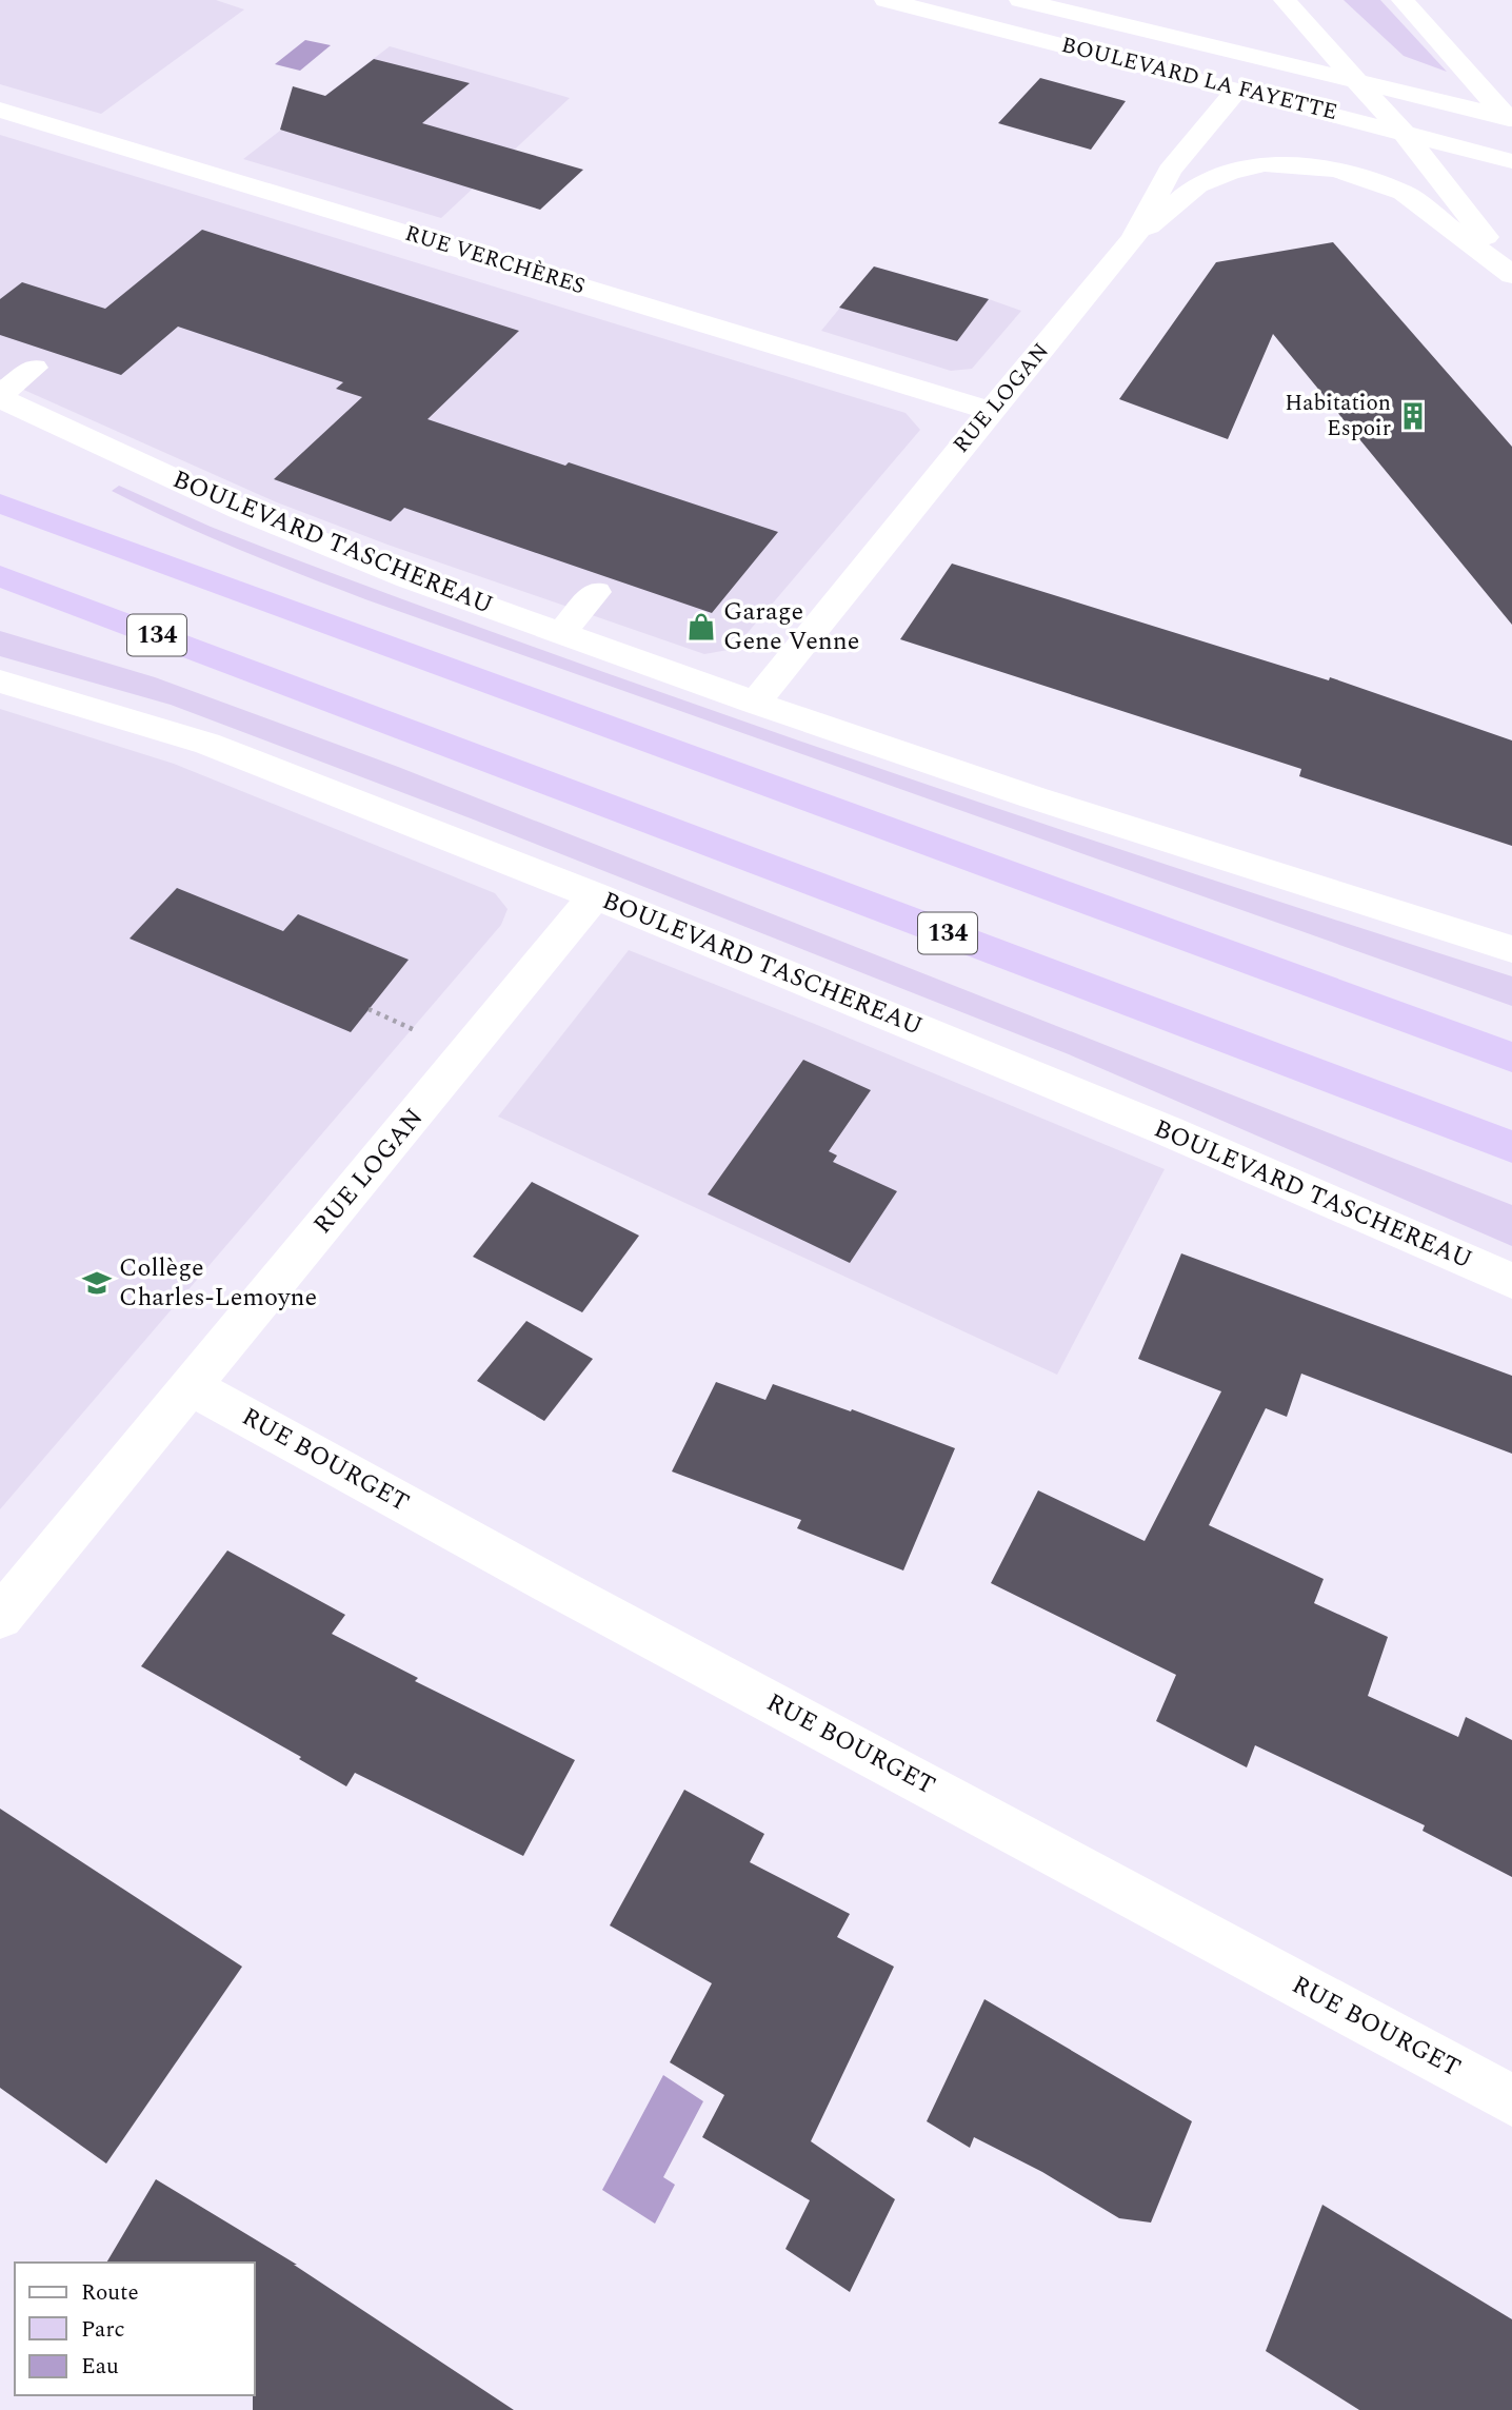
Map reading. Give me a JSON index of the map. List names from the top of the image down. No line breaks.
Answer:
{"streets":{"highway":["134"],"street":["BOULEVARD LA FAYETTE","RUE VERCHÈRES","RUE LOGAN","BOULEVARD TASCHEREAU","RUE BOURGET"]},"crossings":[["BOULEVARD LA FAYETTE","RUE LOGAN"],["RUE VERCHÈRES","RUE LOGAN"],["RUE LOGAN","BOULEVARD TASCHEREAU"],["RUE LOGAN","RUE BOURGET"]],"places":{"building":["Habitation Espoir"],"shop":["Garage Gene Venne"],"school or university":["Collège Charles-Lemoyne"]},"legend":["Route","Parc","Eau"]}
